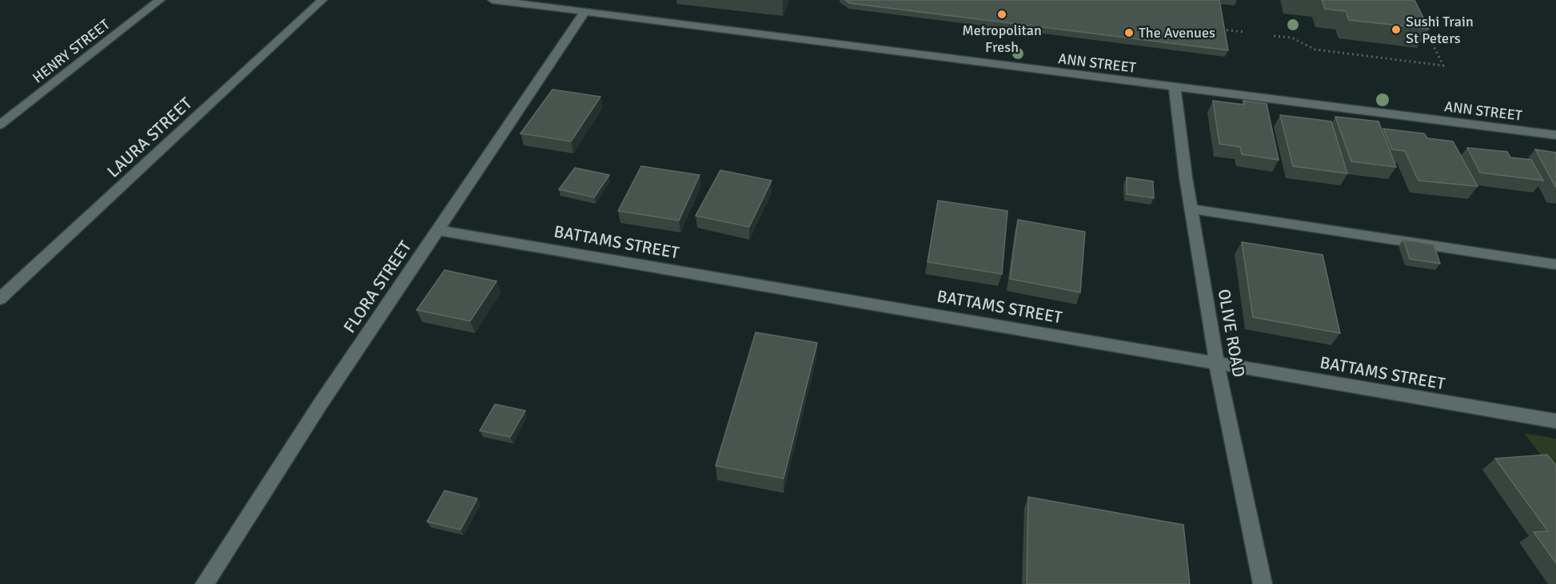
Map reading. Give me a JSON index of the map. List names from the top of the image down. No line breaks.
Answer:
{"streets":{"street":["HENRY STREET","ANN STREET","LAURA STREET","BATTAMS STREET","FLORA STREET","OLIVE ROAD"]},"crossings":[["ANN STREET","FLORA STREET"],["ANN STREET","OLIVE ROAD"],["BATTAMS STREET","FLORA STREET"],["BATTAMS STREET","OLIVE ROAD"]],"places":["Metropolitan Fresh","Sushi Train St Peters","The Avenues"]}
